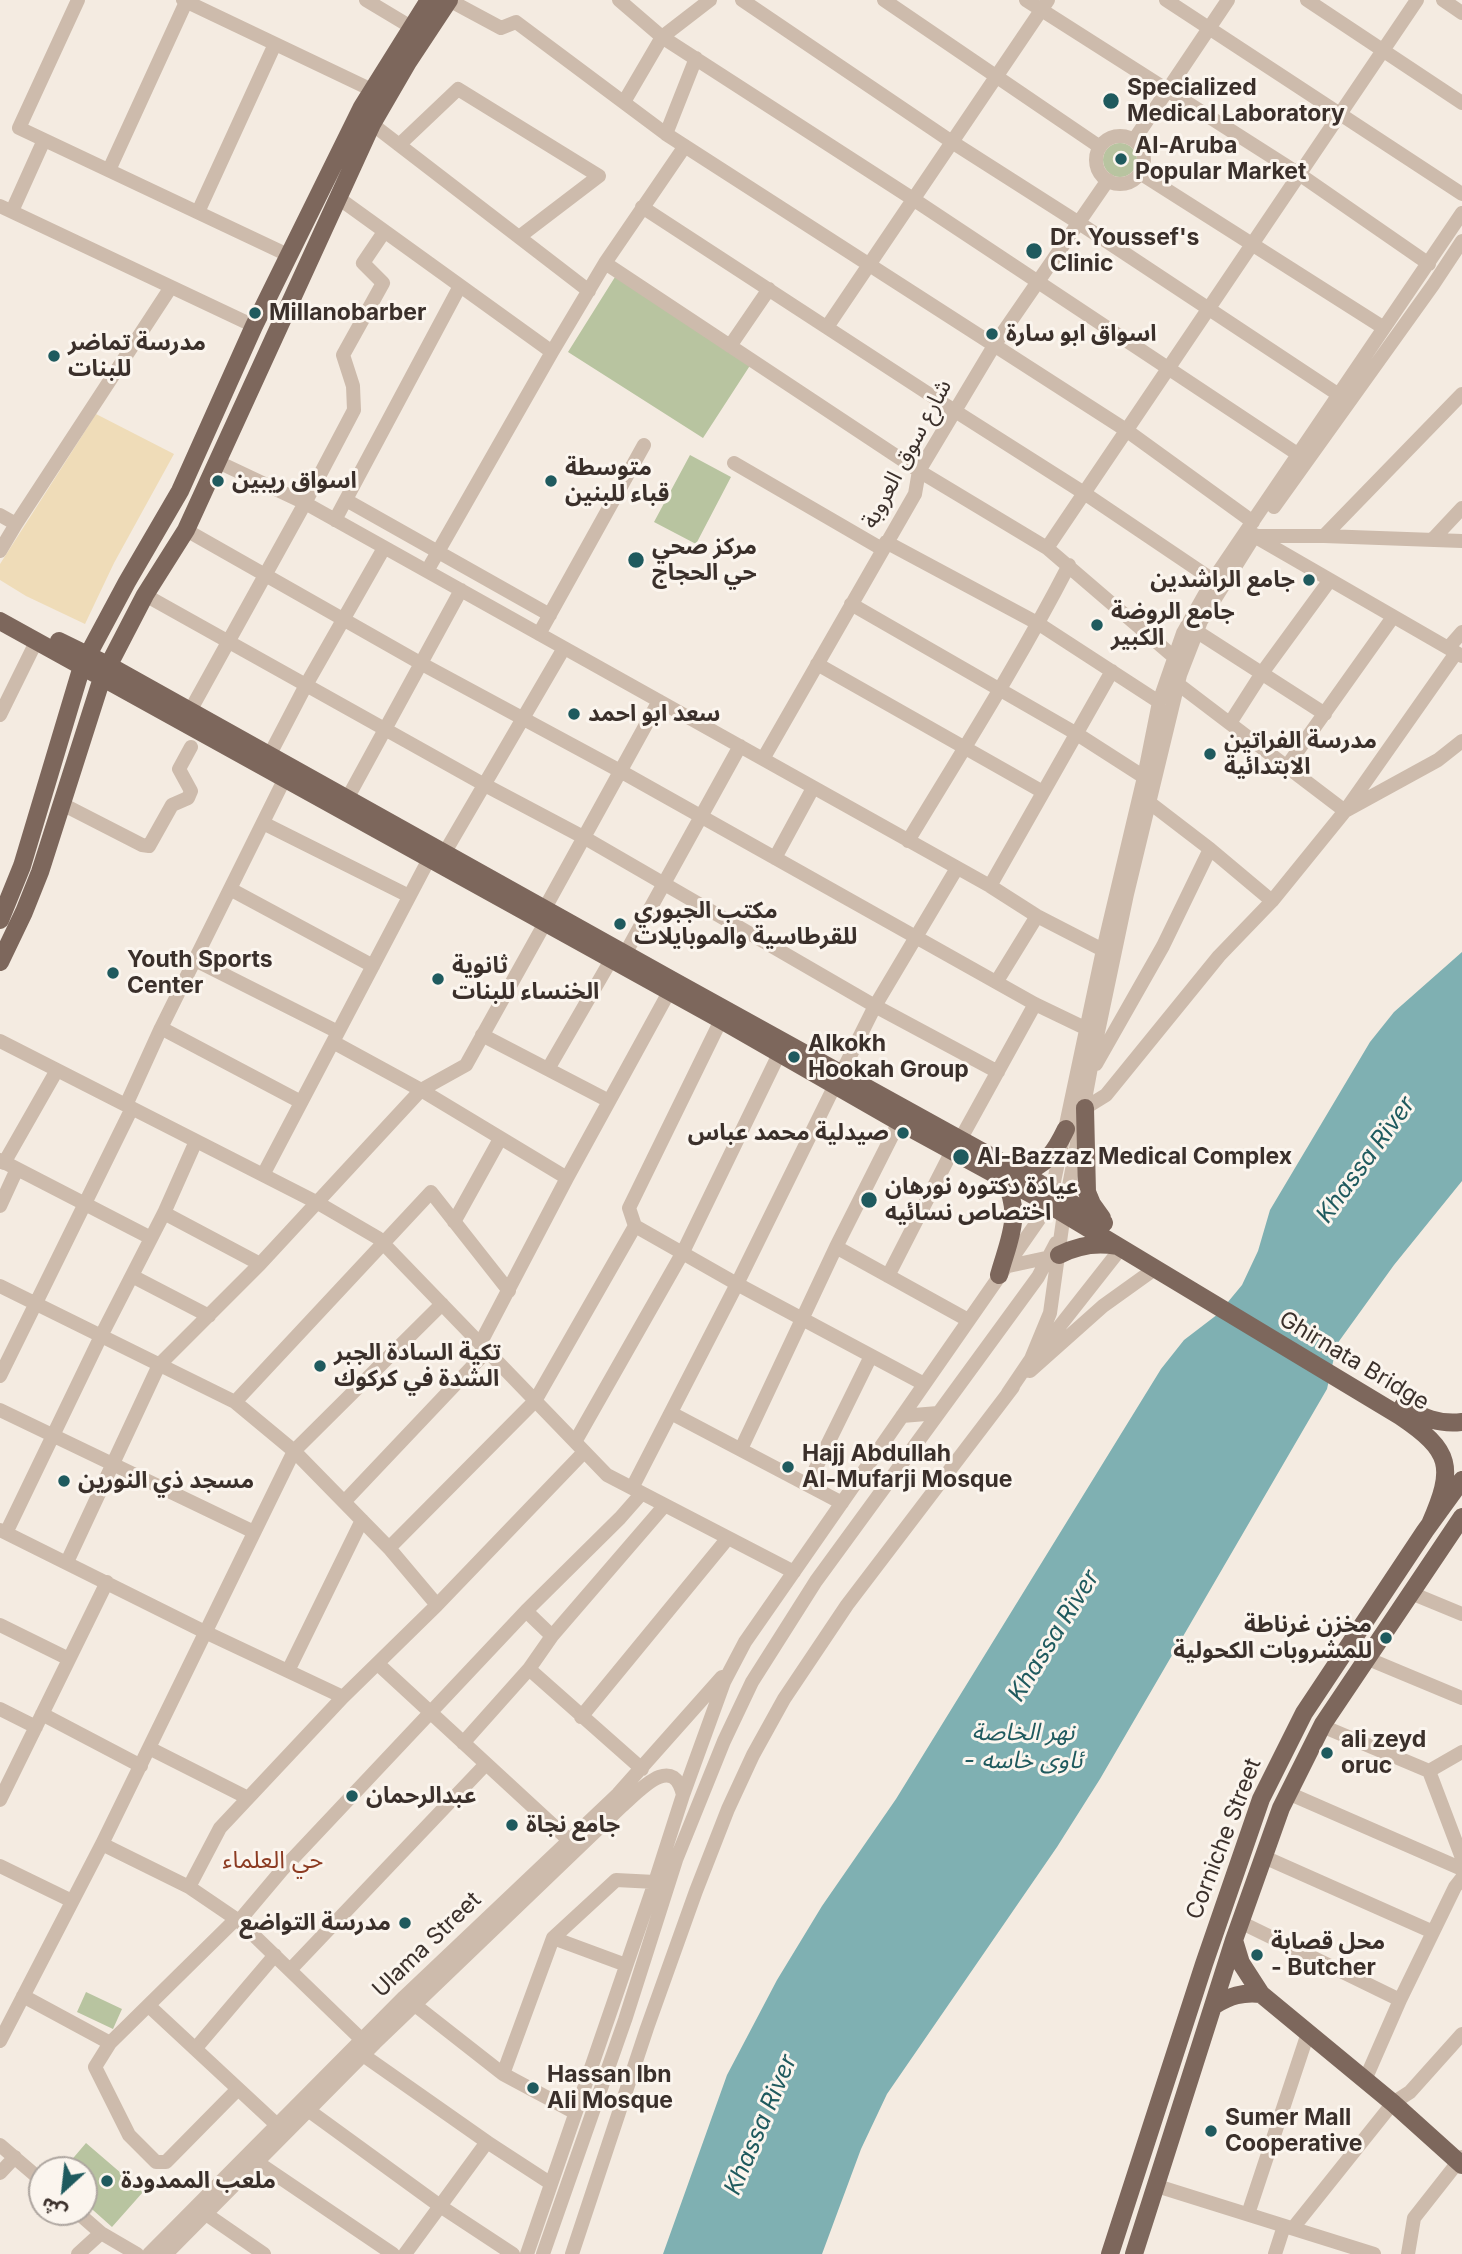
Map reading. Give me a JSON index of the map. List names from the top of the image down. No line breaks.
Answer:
{"streets":{"main road":["Ghirnata Bridge","Corniche Street"],"street":["شارع سوق العروبة","Ulama Street"]},"crossings":[["Ghirnata Bridge","Corniche Street"]],"districts":["حي العلماء"],"water":["Khassa River","نهر الخاصة - ئاوی خاسە"],"places":["Specialized Medical Laboratory","Al-Aruba Popular Market","Dr. Youssef's Clinic","Millanobarber","اسواق ابو سارة","مدرسة تماضر للبنات","اسواق ريبين","متوسطة قباء للبنين","مركز صحي حي الحجاج","جامع الراشدين","جامع الروضة الكبير","سعد ابو احمد","مدرسة الفراتين الابتدائية","مكتب الجبوري للقرطاسية والموبايلات","Youth Sports Center","ثانوية الخنساء للبنات","Alkokh Hookah Group","صيدلية محمد عباس","Al-Bazzaz Medical Complex","عيادة دكتوره نورهان اختصاص نسائيه","تكية السادة الجبر الشدة في كركوك","Hajj Abdullah Al-Mufarji Mosque","مسجد ذي النورين","مخزن غرناطة للمشروبات الكحولية","ali zeyd oruc","عبدالرحمان","جامع نجاة","مدرسة التواضع","محل قصابة - Butcher","Hassan Ibn Ali Mosque","Sumer Mall Cooperative","ملعب الممدودة"],"north":"bottom left"}
